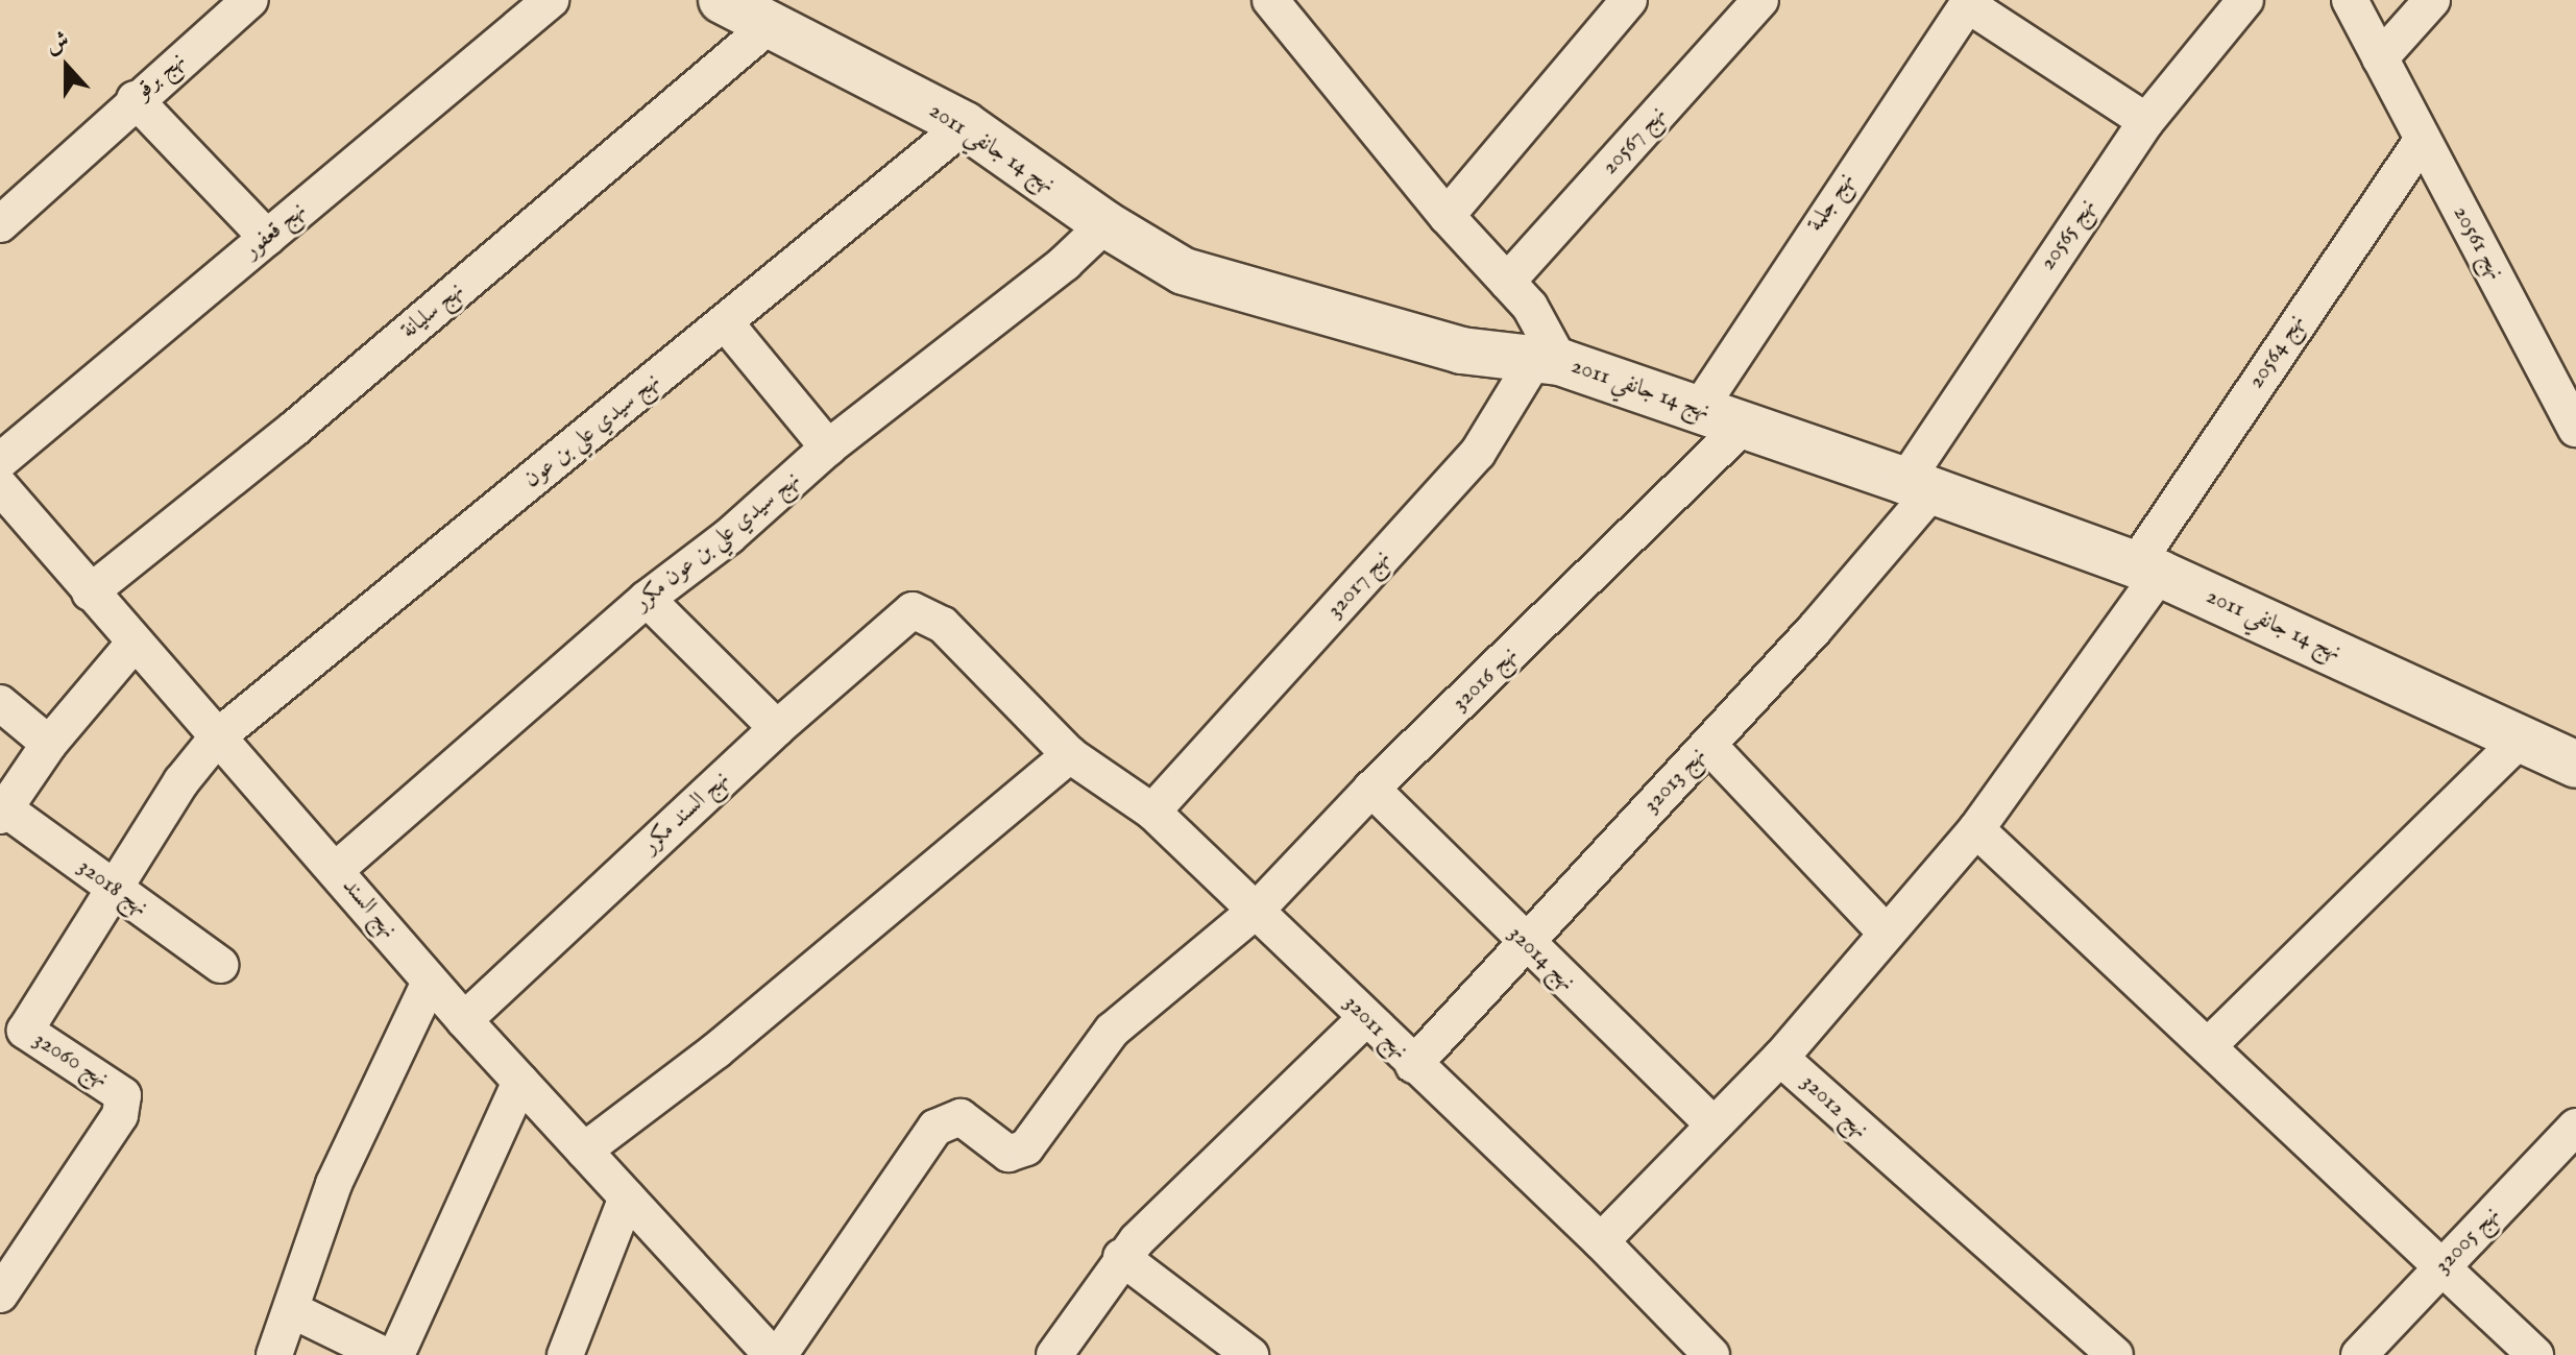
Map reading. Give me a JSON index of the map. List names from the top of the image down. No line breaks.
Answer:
{"streets":{"street":["نهج برقو","نهج 20567","نهج 14 جانفي 2011","نهج جلمة","نهج قعفور","نهج 20565","نهج 20561","نهج سليانة","نهج 20564","نهج سيدي علي بن عون","نهج سيدي علي بن عون مكرر","نهج 32017","نهج 32016","نهج 32013","نهج السند مكرر","نهج 32018","نهج السند","نهج 32014","نهج 32011","نهج 32060","نهج 32012","نهج 32005"]},"crossings":[["نهج 14 جانفي 2011","نهج جلمة"],["نهج 14 جانفي 2011","نهج 20565"],["نهج 14 جانفي 2011","نهج سليانة"],["نهج 14 جانفي 2011","نهج 20564"],["نهج 14 جانفي 2011","نهج سيدي علي بن عون"],["نهج 14 جانفي 2011","نهج سيدي علي بن عون مكرر"],["نهج 14 جانفي 2011","نهج 32017"],["نهج 14 جانفي 2011","نهج 32016"],["نهج 14 جانفي 2011","نهج 32013"],["نهج 20565","نهج 32013"],["نهج 20561","نهج 20564"],["نهج سليانة","نهج السند"],["نهج 20564","نهج 32012"],["نهج سيدي علي بن عون","نهج السند"],["نهج سيدي علي بن عون","نهج 32060"],["نهج سيدي علي بن عون مكرر","نهج السند"],["نهج 32017","نهج 32011"],["نهج 32016","نهج 32014"],["نهج 32016","نهج 32011"],["نهج 32013","نهج 32014"],["نهج 32013","نهج 32011"],["نهج السند مكرر","نهج السند"],["نهج السند مكرر","نهج 32011"],["نهج 32018","نهج 32060"]],"north":"top"}
